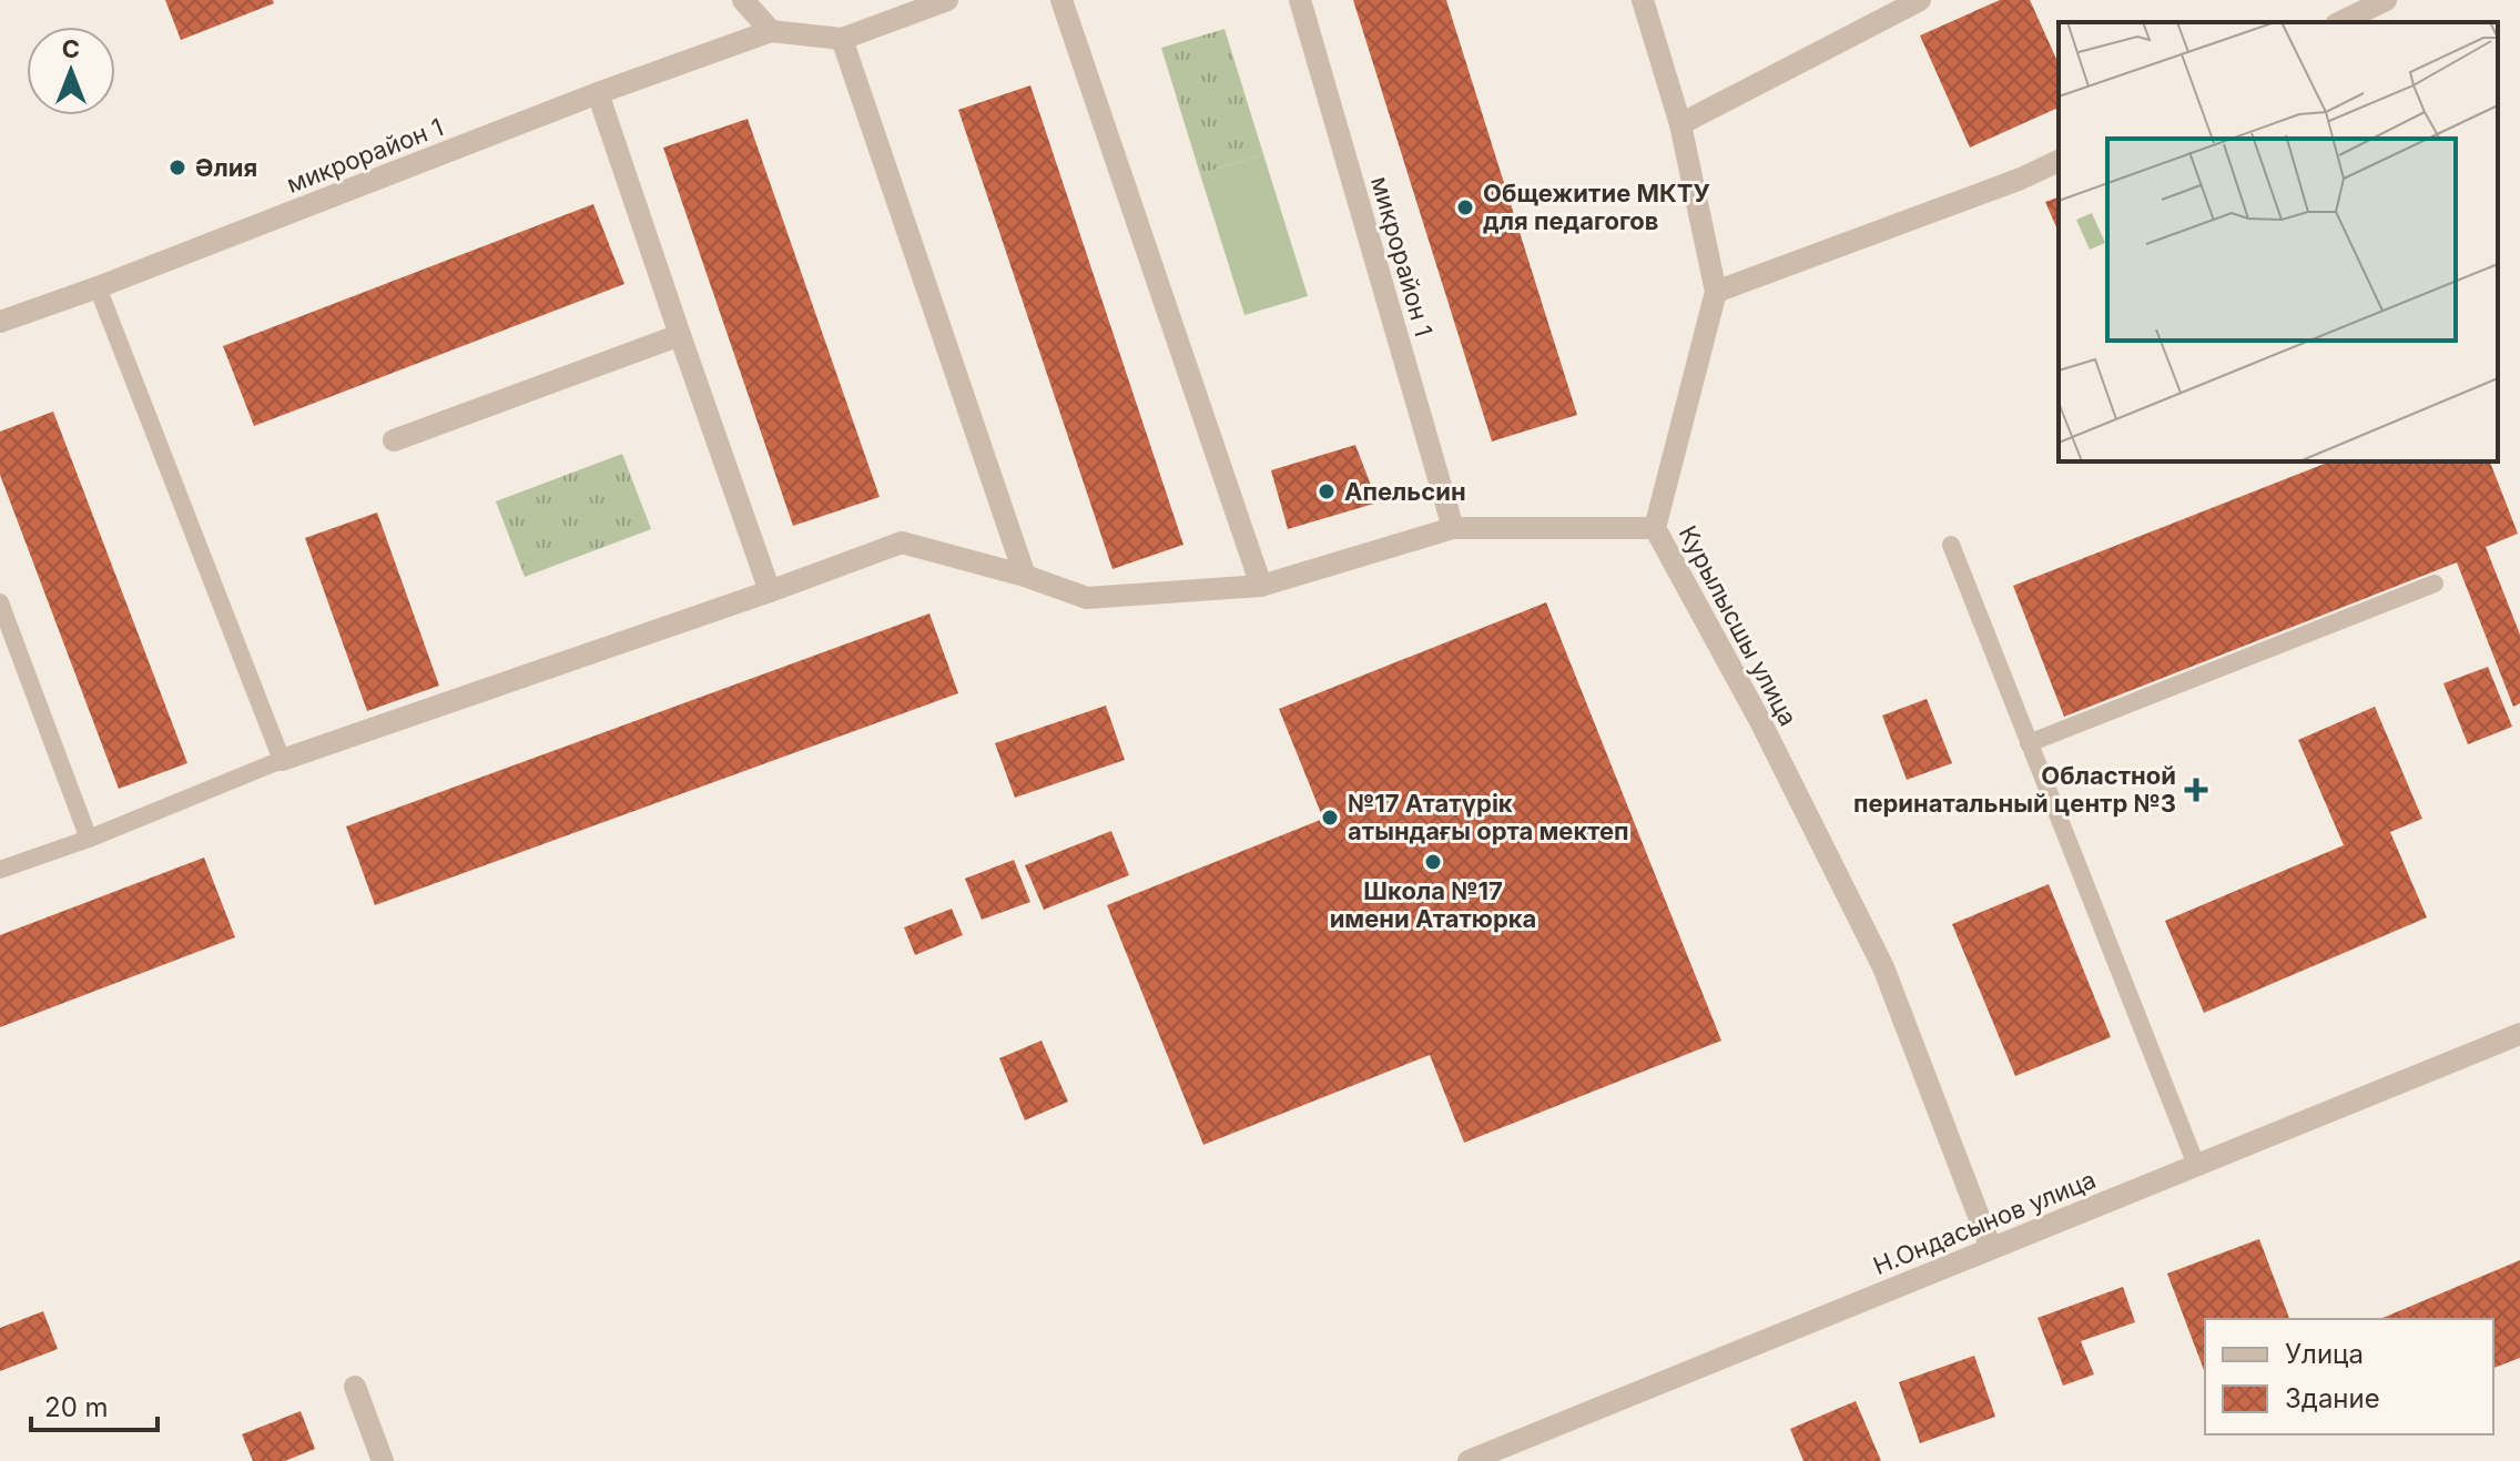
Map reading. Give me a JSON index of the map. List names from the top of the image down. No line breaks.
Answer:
{"streets":{"street":["микрорайон 1","Курылысшы улица","Н.Ондасынов улица"]},"crossings":[["Курылысшы улица","Н.Ондасынов улица"]],"places":{"other":["Әлия","Общежитие МКТУ для педагогов","Апельсин","№17 Ататүрік атындағы орта мектеп","Школа №17 имени Ататюрка"],"health":["Областной перинатальный центр №3"]},"legend":["Улица","Здание"],"scale_bar":"20 m","north":"top"}
